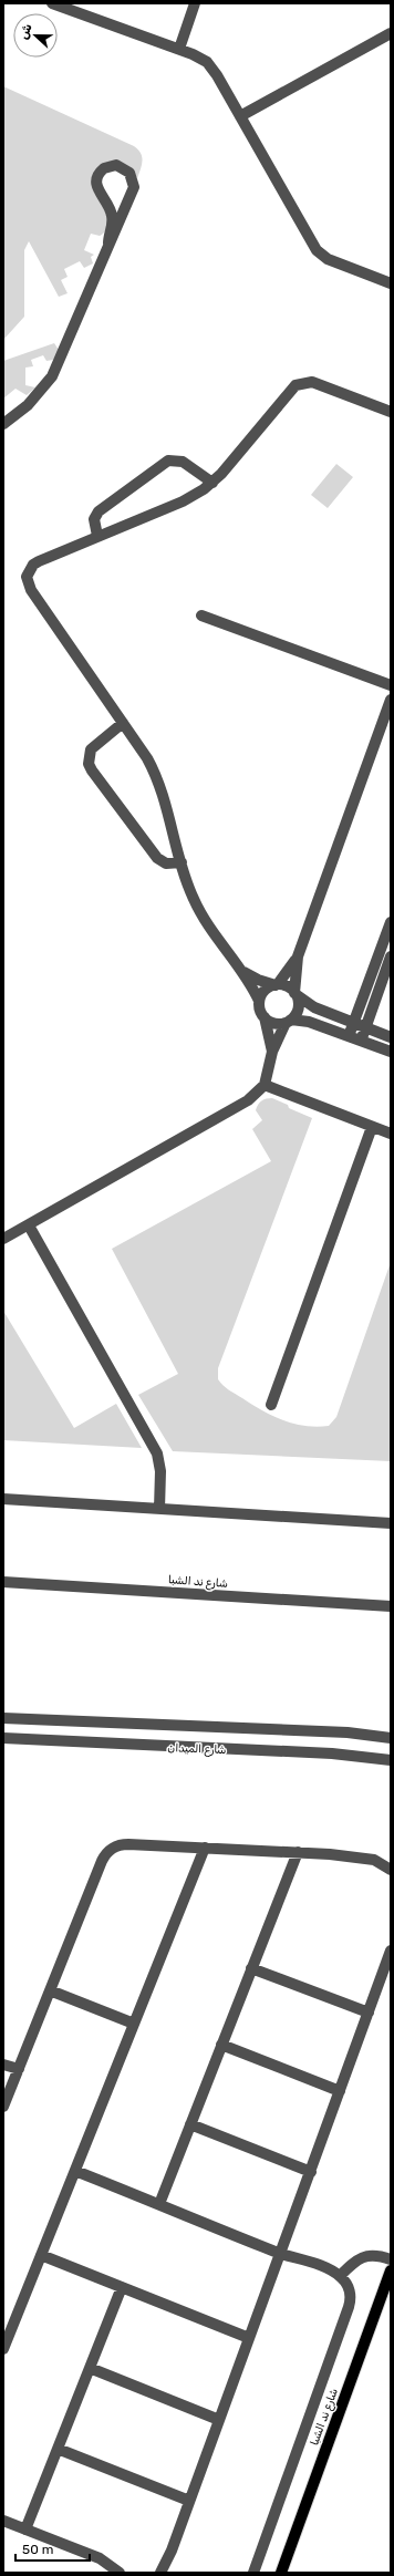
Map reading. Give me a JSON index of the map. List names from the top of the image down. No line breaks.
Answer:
{"streets":{"main road":["شارع ند الشبا"],"street":["شارع الميدان"]},"scale_bar":"50 m","north":"left"}
